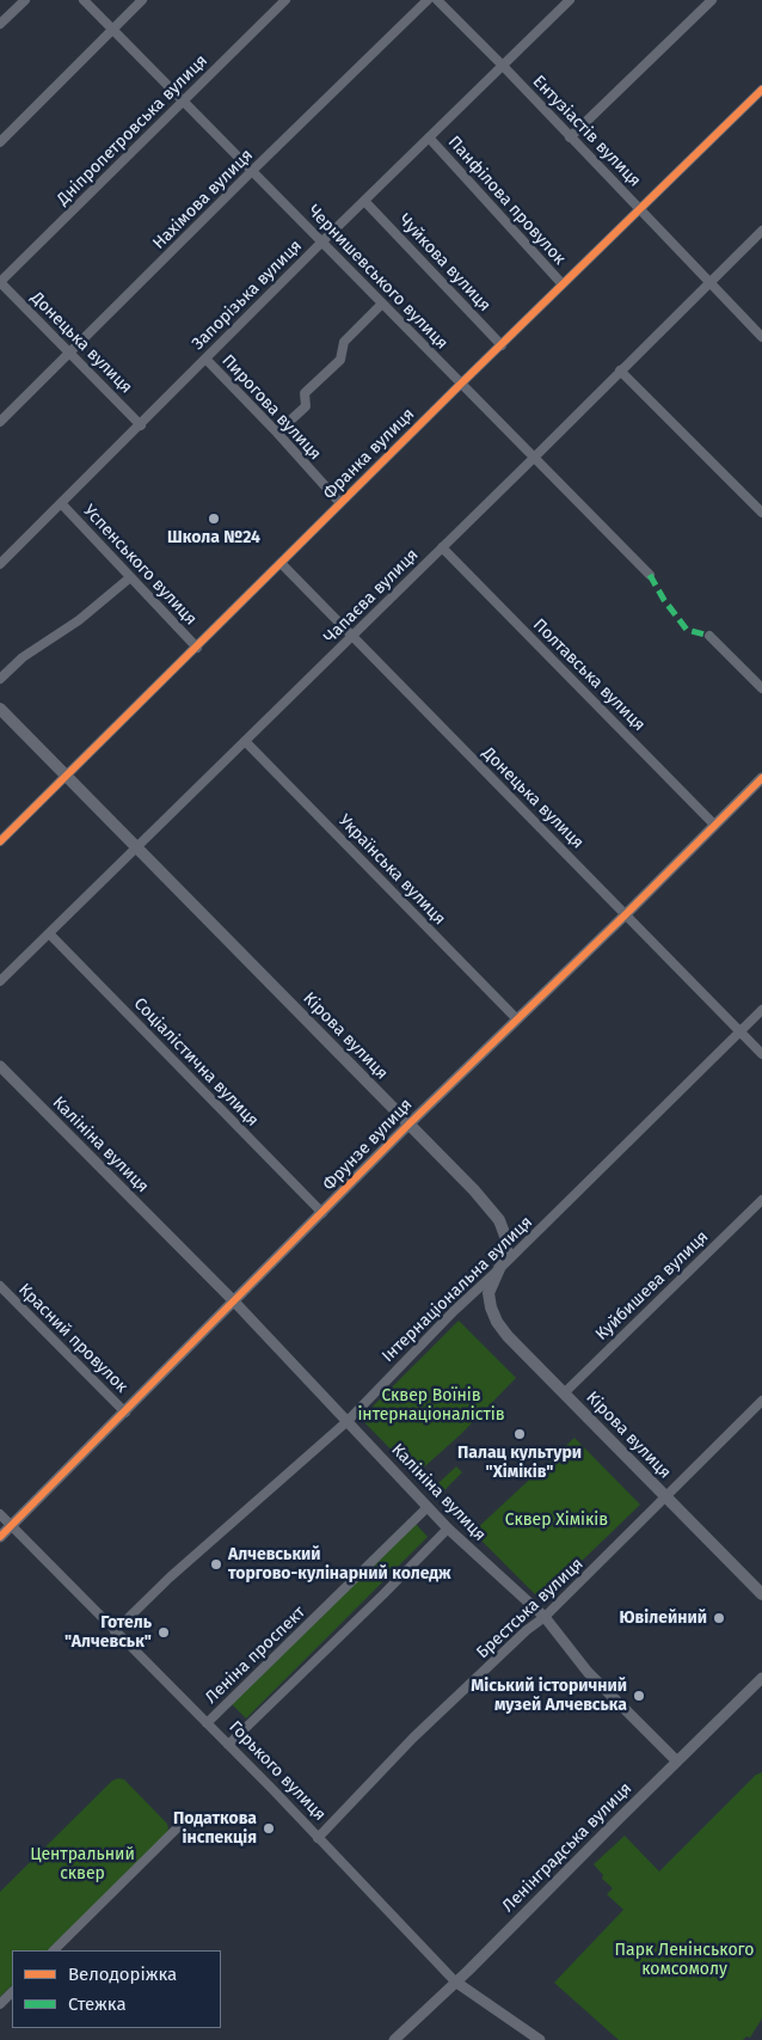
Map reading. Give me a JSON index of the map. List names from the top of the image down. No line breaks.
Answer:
{"streets":{"main road":["Кірова вулиця"],"street":["Дніпропетровська вулиця","Ентузіастів вулиця","Нахімова вулиця","Панфілова провулок","Чуйкова вулиця","Чернишевського вулиця","Запорізька вулиця","Донецька вулиця","Пирогова вулиця","Франка вулиця","Успенського вулиця","Чапаєва вулиця","Полтавська вулиця","Українська вулиця","Соціалістична вулиця","Калініна вулиця","Фрунзе вулиця","Куйбишева вулиця","Інтернаціональна вулиця","Красний провулок","Брестська вулиця","Леніна проспект","Горького вулиця","Ленінградська вулиця"]},"crossings":[["Дніпропетровська вулиця","Чернишевського вулиця"],["Дніпропетровська вулиця","Донецька вулиця"],["Ентузіастів вулиця","Запорізька вулиця"],["Ентузіастів вулиця","Франка вулиця"],["Ентузіастів вулиця","Чапаєва вулиця"],["Нахімова вулиця","Чернишевського вулиця"],["Нахімова вулиця","Донецька вулиця"],["Панфілова провулок","Запорізька вулиця"],["Панфілова провулок","Франка вулиця"],["Чуйкова вулиця","Запорізька вулиця"],["Чуйкова вулиця","Франка вулиця"],["Чернишевського вулиця","Запорізька вулиця"],["Чернишевського вулиця","Франка вулиця"],["Чернишевського вулиця","Чапаєва вулиця"],["Запорізька вулиця","Донецька вулиця"],["Запорізька вулиця","Пирогова вулиця"],["Запорізька вулиця","Успенського вулиця"],["Донецька вулиця","Франка вулиця"],["Донецька вулиця","Чапаєва вулиця"],["Донецька вулиця","Фрунзе вулиця"],["Донецька вулиця","Інтернаціональна вулиця"],["Пирогова вулиця","Франка вулиця"],["Франка вулиця","Успенського вулиця"],["Франка вулиця","Кірова вулиця"],["Чапаєва вулиця","Полтавська вулиця"],["Чапаєва вулиця","Українська вулиця"],["Чапаєва вулиця","Кірова вулиця"],["Чапаєва вулиця","Соціалістична вулиця"],["Полтавська вулиця","Фрунзе вулиця"],["Українська вулиця","Фрунзе вулиця"],["Кірова вулиця","Фрунзе вулиця"],["Кірова вулиця","Куйбишева вулиця"],["Кірова вулиця","Інтернаціональна вулиця"],["Кірова вулиця","Брестська вулиця"],["Соціалістична вулиця","Фрунзе вулиця"],["Калініна вулиця","Фрунзе вулиця"],["Калініна вулиця","Інтернаціональна вулиця"],["Калініна вулиця","Брестська вулиця"],["Калініна вулиця","Леніна проспект"],["Калініна вулиця","Ленінградська вулиця"],["Фрунзе вулиця","Красний провулок"],["Фрунзе вулиця","Горького вулиця"],["Інтернаціональна вулиця","Горького вулиця"],["Брестська вулиця","Горького вулиця"],["Леніна проспект","Горького вулиця"],["Горького вулиця","Ленінградська вулиця"]],"parks":["Сквер Воїнів інтернаціоналістів","Сквер Хіміків","Центральний сквер","Парк Ленінського комсомолу"],"places":["Школа №24","Палац культури \"Хіміків\"","Алчевський торгово-кулінарний коледж","Ювілейний","Готель \"Алчевськ\"","Міський історичний музей Алчевська","Податкова інспекція"],"legend":["Велодоріжка","Стежка"]}
